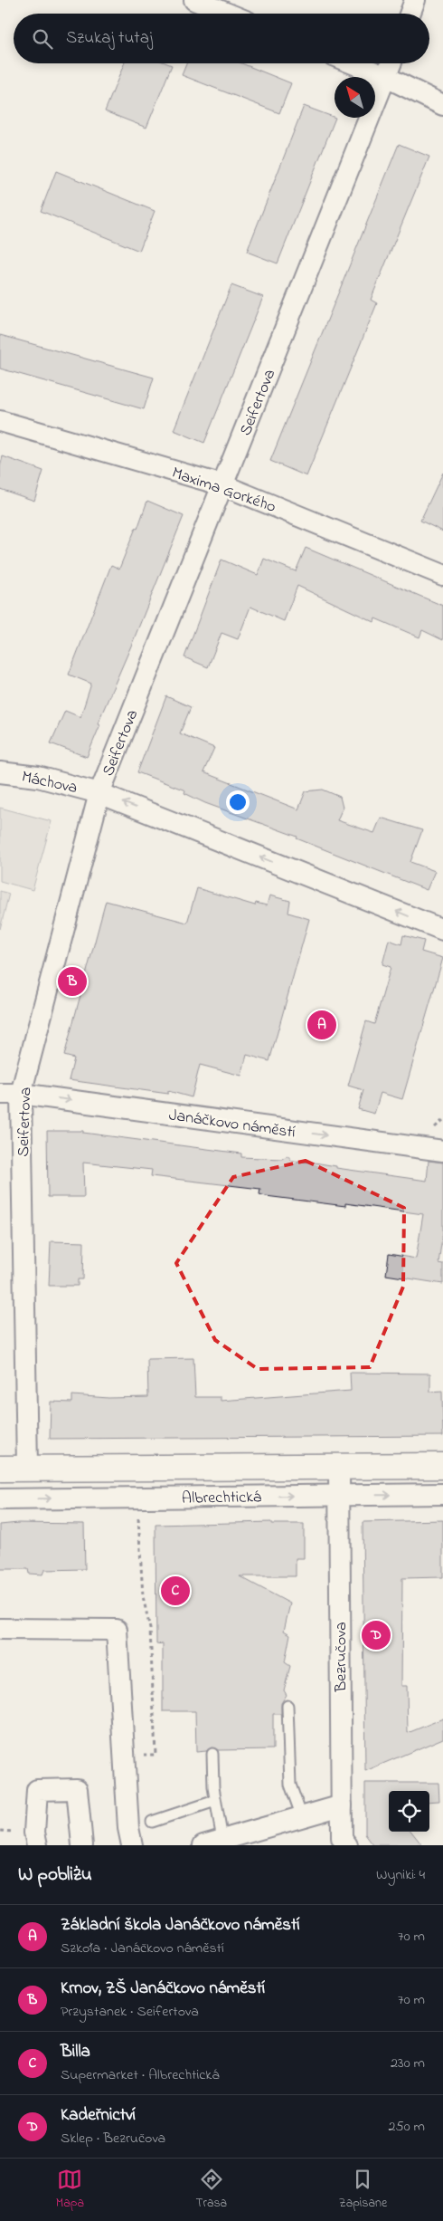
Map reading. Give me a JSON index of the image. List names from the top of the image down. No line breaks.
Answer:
{"streets":{"main road":["Albrechtická"],"street":["Seifertova","Maxima Gorkého","Máchova","Janáčkovo náměstí","Bezručova"]},"crossings":[["Seifertova","Maxima Gorkého"],["Seifertova","Máchova"],["Seifertova","Janáčkovo náměstí"],["Seifertova","Albrechtická"],["Albrechtická","Bezručova"]],"one_way":["Janáčkovo náměstí"],"north":"top left","page":{"search":"Szukaj tutaj","pins":["B","A","C","D"],"heading":["W pobliżu","Wyniki: 4"],"list":[{"mark":"A","name":"Základní škola Janáčkovo náměstí","note":"Szkoła · Janáčkovo náměstí","value":"70 m"},{"mark":"B","name":"Krnov, ZŠ Janáčkovo náměstí","note":"Przystanek · Seifertova","value":"70 m"},{"mark":"C","name":"Billa","note":"Supermarket · Albrechtická","value":"230 m"},{"mark":"D","name":"Kadeřnictví","note":"Sklep · Bezručova","value":"250 m"}],"nav":["Mapa","Trasa","Zapisane"]}}
